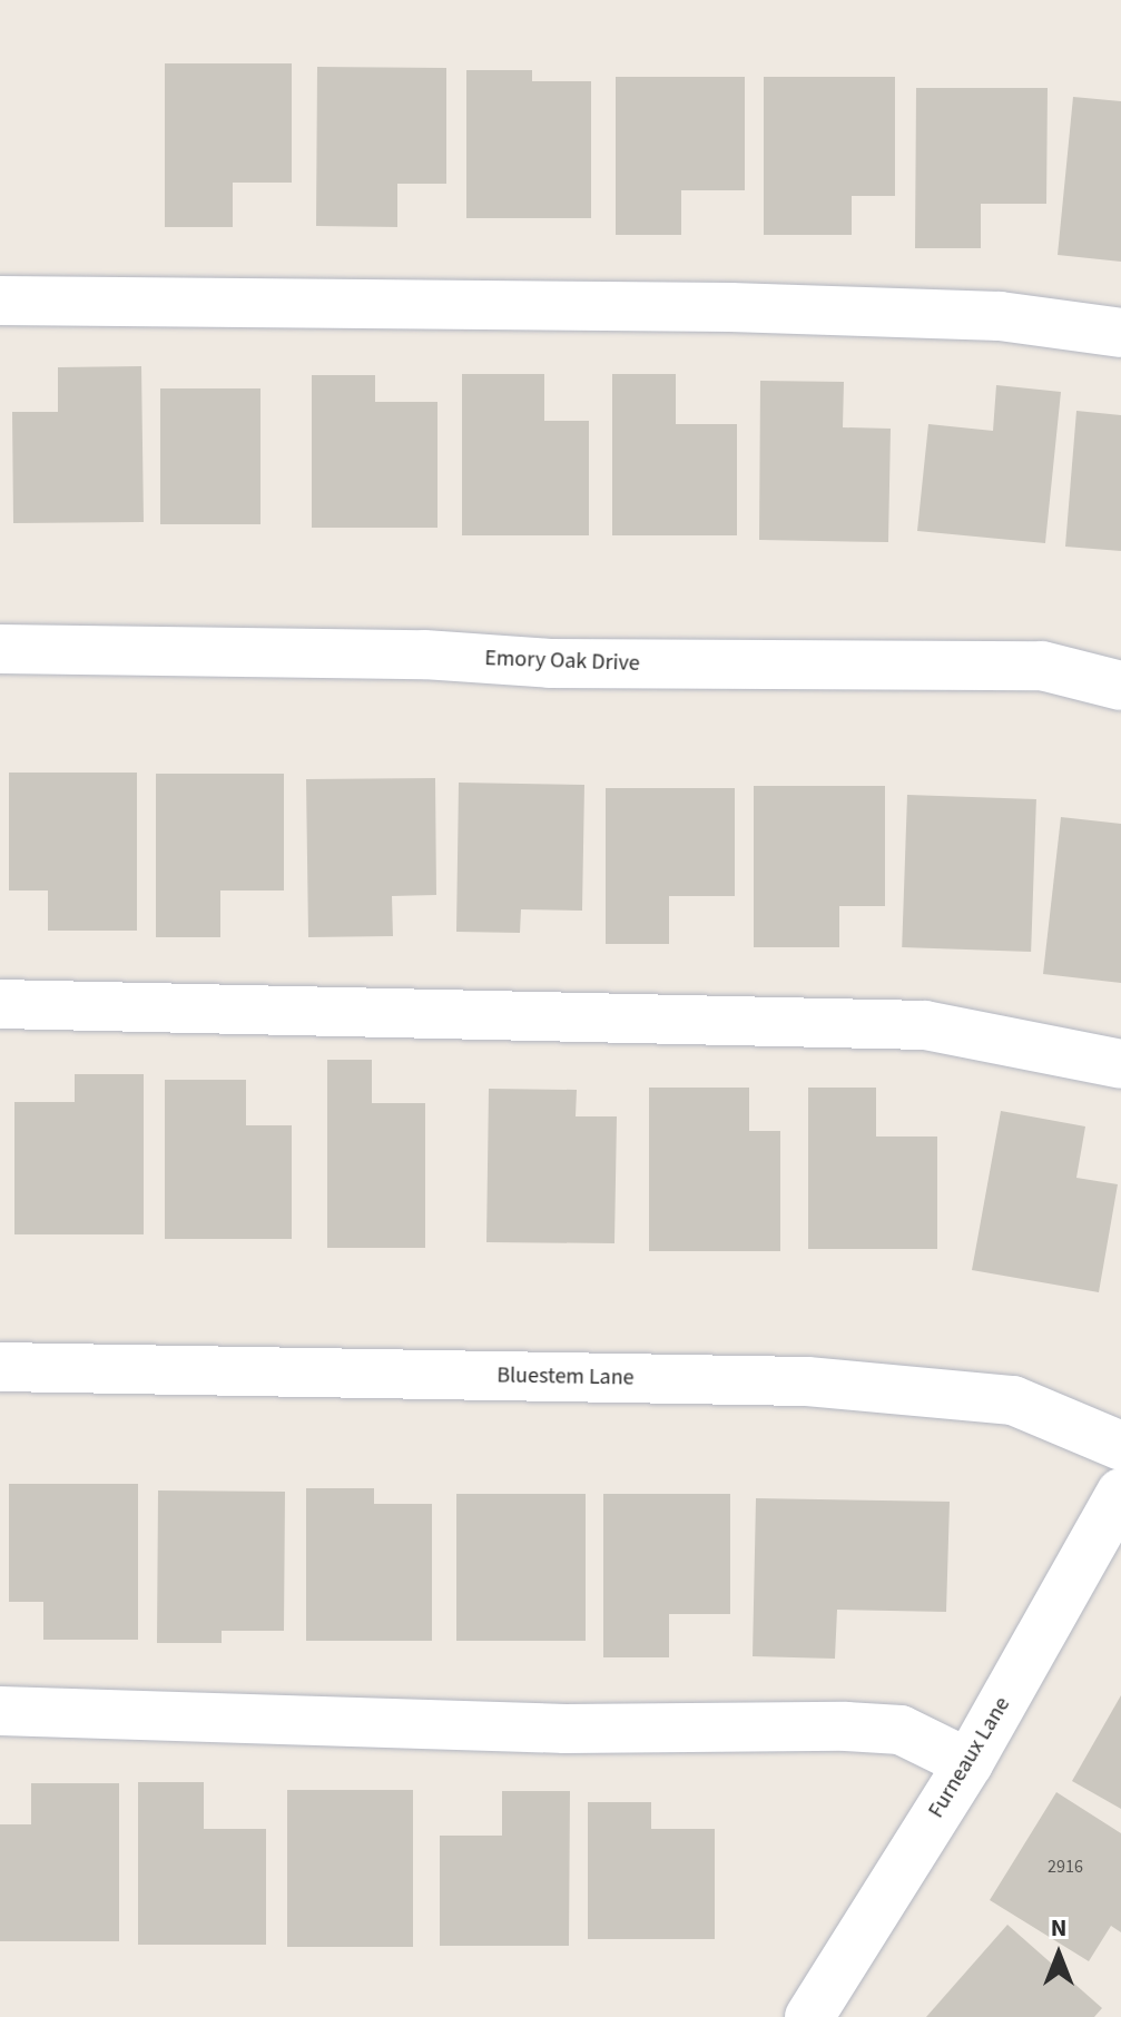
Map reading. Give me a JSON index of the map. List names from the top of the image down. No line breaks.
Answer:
{"streets":{"street":["Emory Oak Drive","Bluestem Lane","Furneaux Lane"]},"house_numbers":["2916"],"north":"top"}
